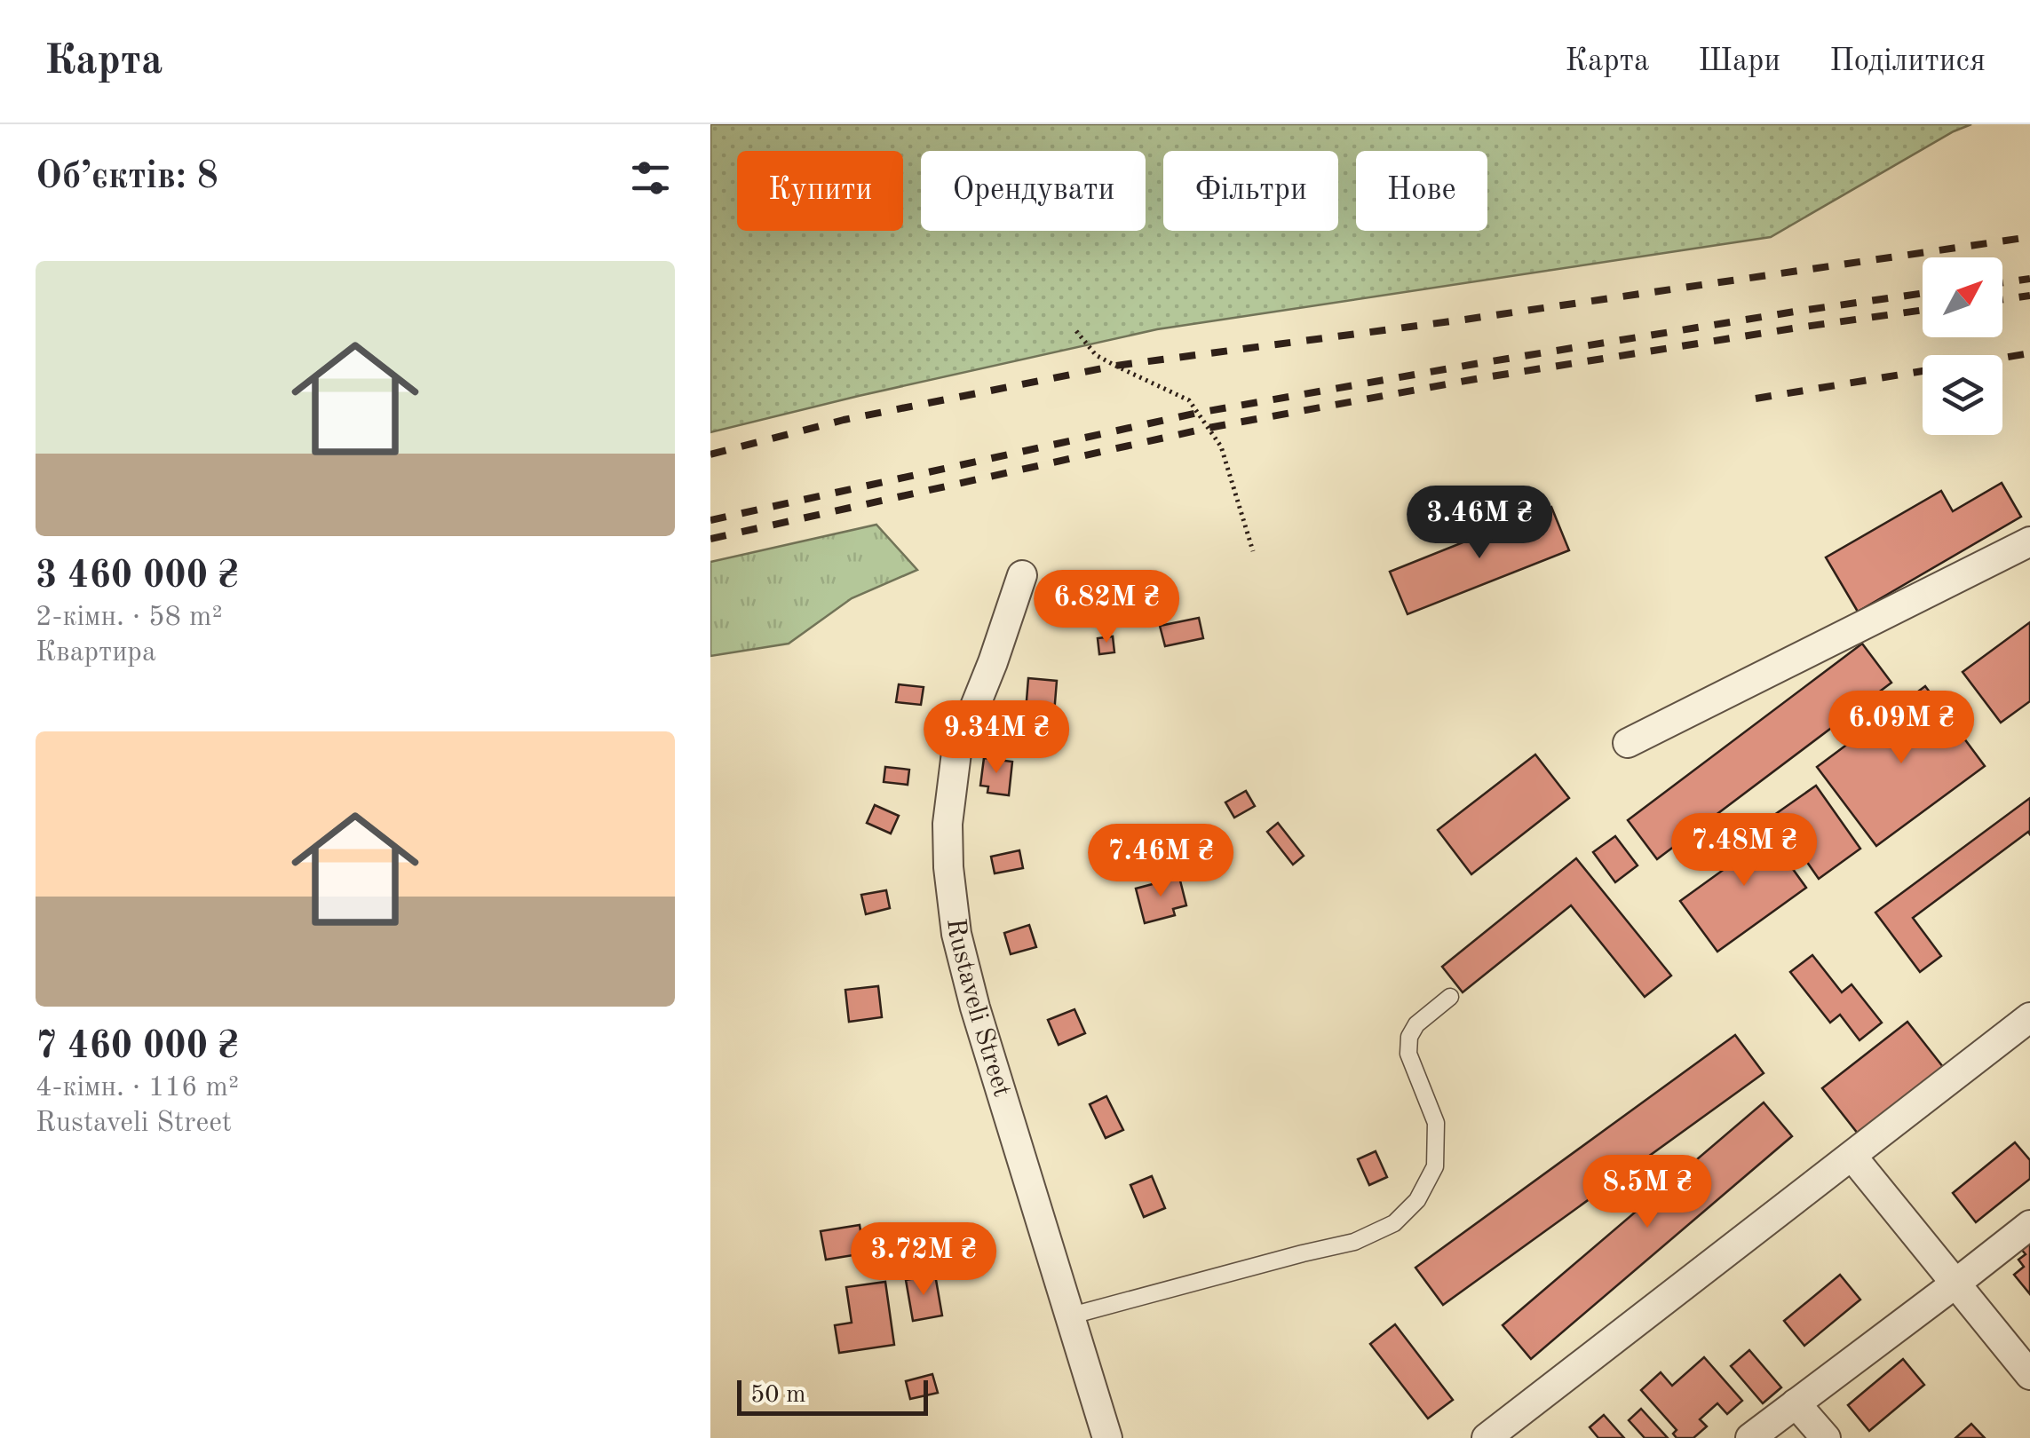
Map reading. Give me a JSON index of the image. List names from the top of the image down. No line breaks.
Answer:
{"streets":{"street":["Rustaveli Street"]},"scale_bar":"50 m","north":"top right","page":{"header":"Карта","nav":["Карта","Шари","Поділитися"],"heading":"Об’єктів: 8","chip":["Купити","Орендувати","Фільтри","Нове"],"list":[{"name":"3 460 000 ₴","note":"2-кімн. · 58 m² · Квартира"},{"name":"7 460 000 ₴","note":"4-кімн. · 116 m² · Rustaveli Street"}],"price":["3.46M ₴","6.82M ₴","6.09M ₴","9.34M ₴","7.48M ₴","7.46M ₴","8.5M ₴","3.72M ₴"],"scale":"50 m"}}
